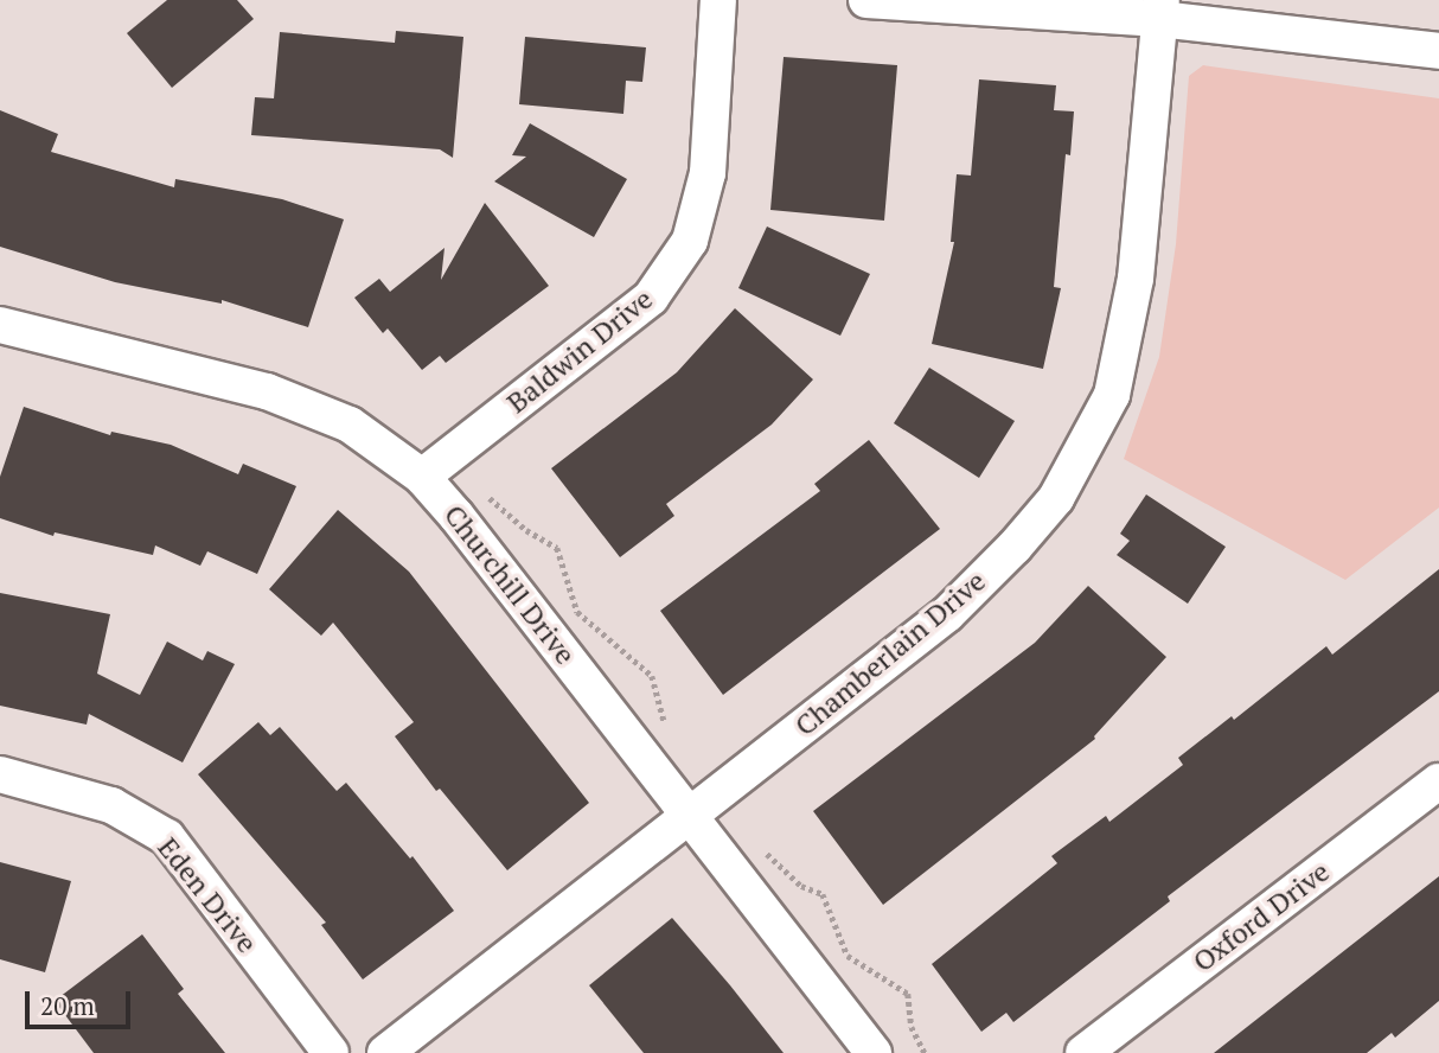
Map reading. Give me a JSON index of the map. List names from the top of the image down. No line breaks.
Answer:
{"streets":{"street":["Baldwin Drive","Churchill Drive","Chamberlain Drive","Eden Drive","Oxford Drive"]},"crossings":[["Baldwin Drive","Churchill Drive"],["Churchill Drive","Chamberlain Drive"]],"scale_bar":"20 m"}
